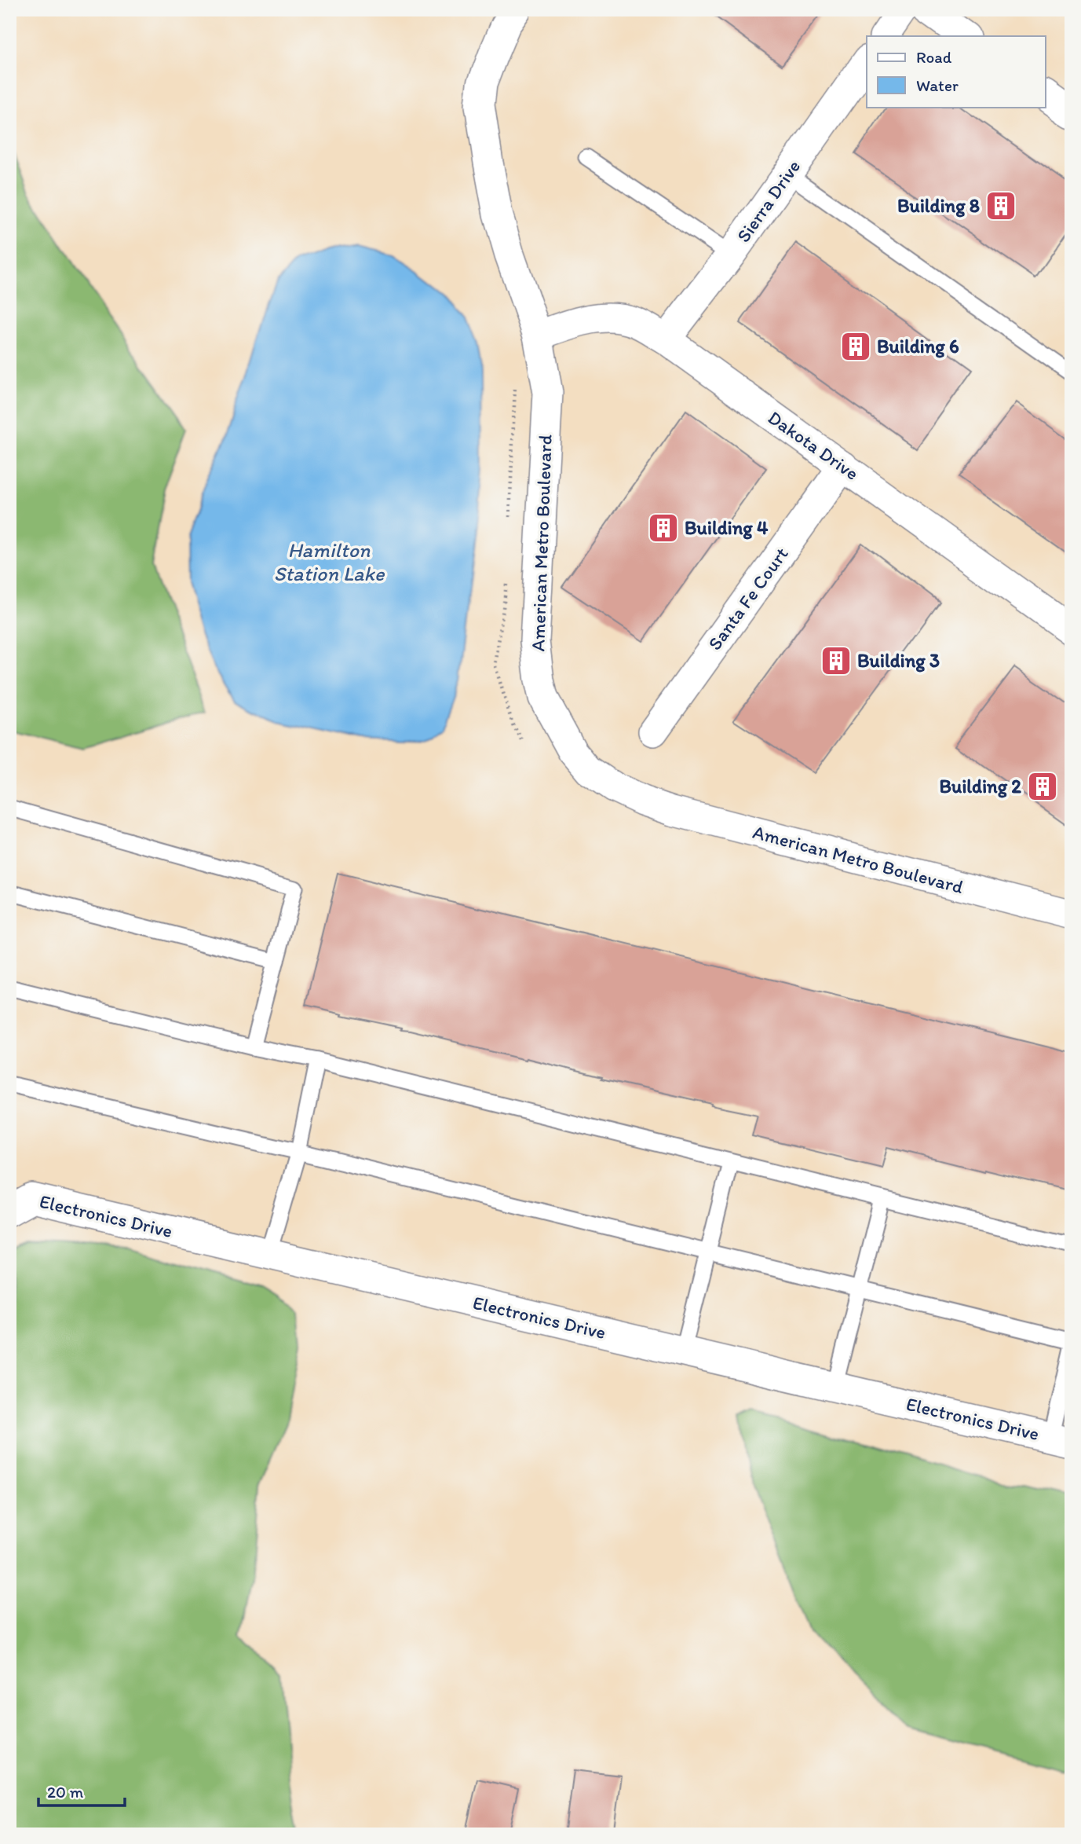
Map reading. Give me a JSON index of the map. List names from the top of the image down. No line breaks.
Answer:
{"streets":{"street":["Sierra Drive","Dakota Drive","American Metro Boulevard","Santa Fe Court","Electronics Drive"]},"crossings":[["Sierra Drive","Dakota Drive"],["Dakota Drive","American Metro Boulevard"],["Dakota Drive","Santa Fe Court"]],"water":["Hamilton Station Lake"],"places":{"building":["Building 8","Building 6","Building 4","Building 3","Building 2"]},"legend":["Road","Water"],"scale_bar":"20 m"}
